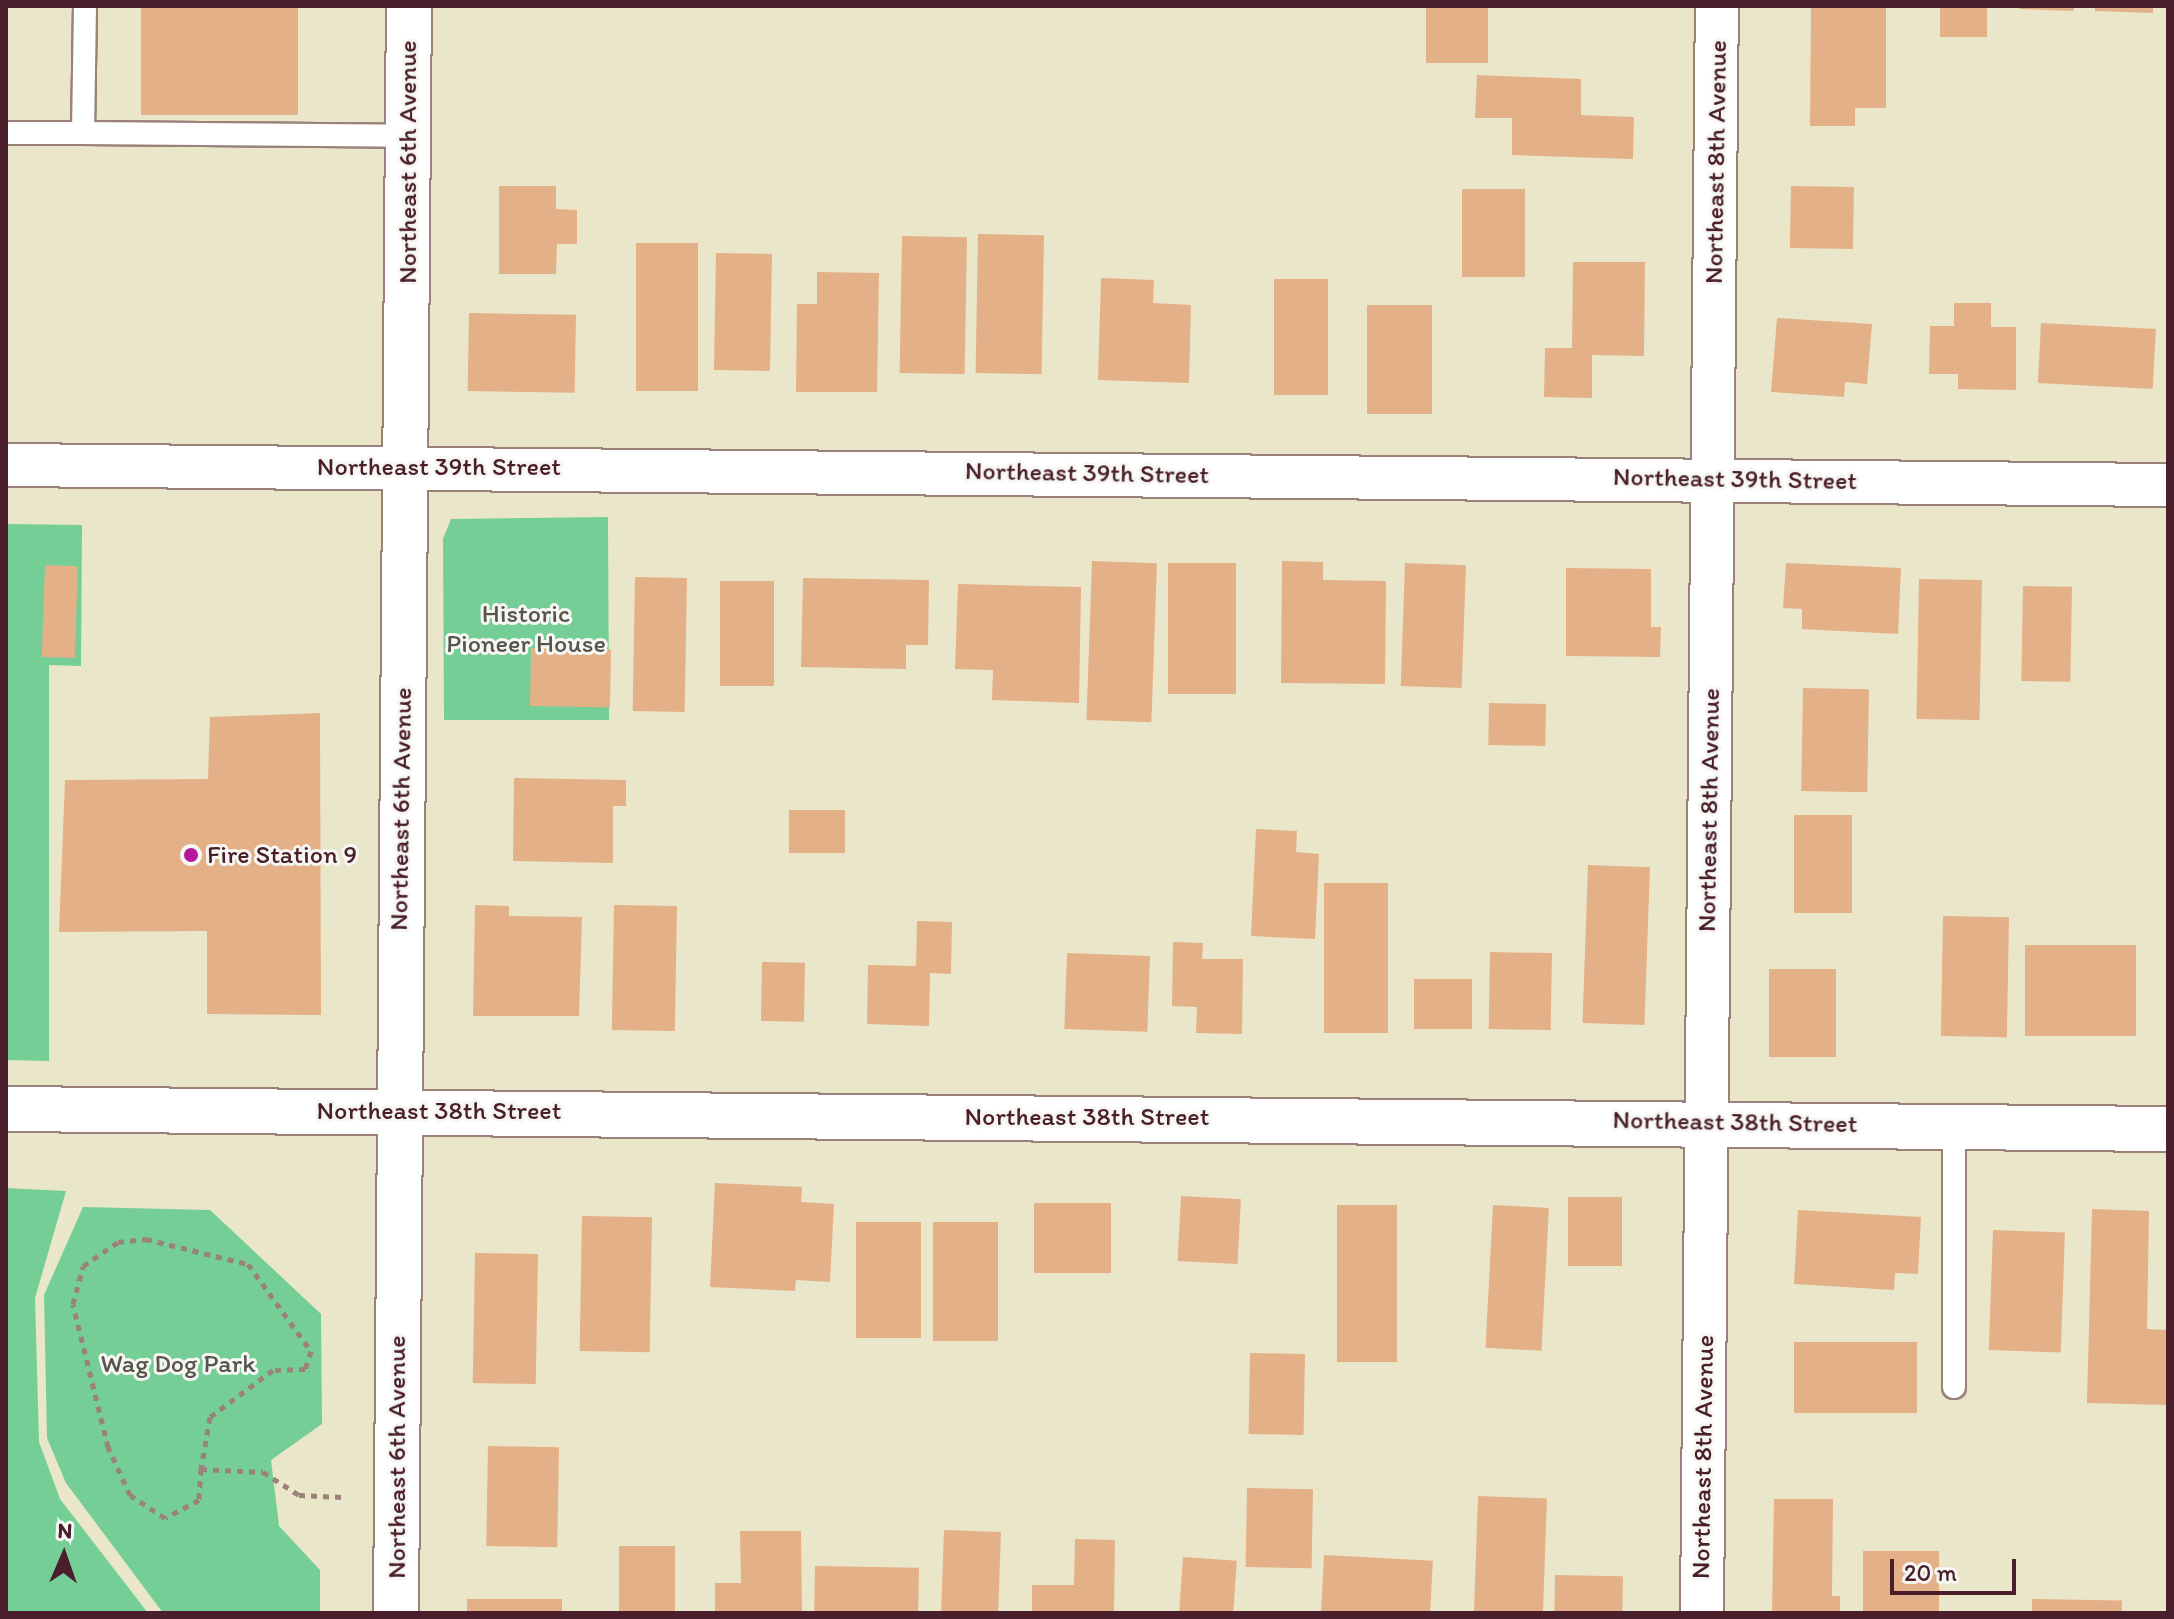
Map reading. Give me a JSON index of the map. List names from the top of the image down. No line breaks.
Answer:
{"streets":{"street":["Northeast 6th Avenue","Northeast 8th Avenue","Northeast 39th Street","Northeast 38th Street"]},"crossings":[["Northeast 6th Avenue","Northeast 39th Street"],["Northeast 6th Avenue","Northeast 38th Street"],["Northeast 8th Avenue","Northeast 39th Street"],["Northeast 8th Avenue","Northeast 38th Street"]],"parks":["Historic Pioneer House","Wag Dog Park"],"places":["Fire Station 9"],"scale_bar":"20 m","north":"top"}
